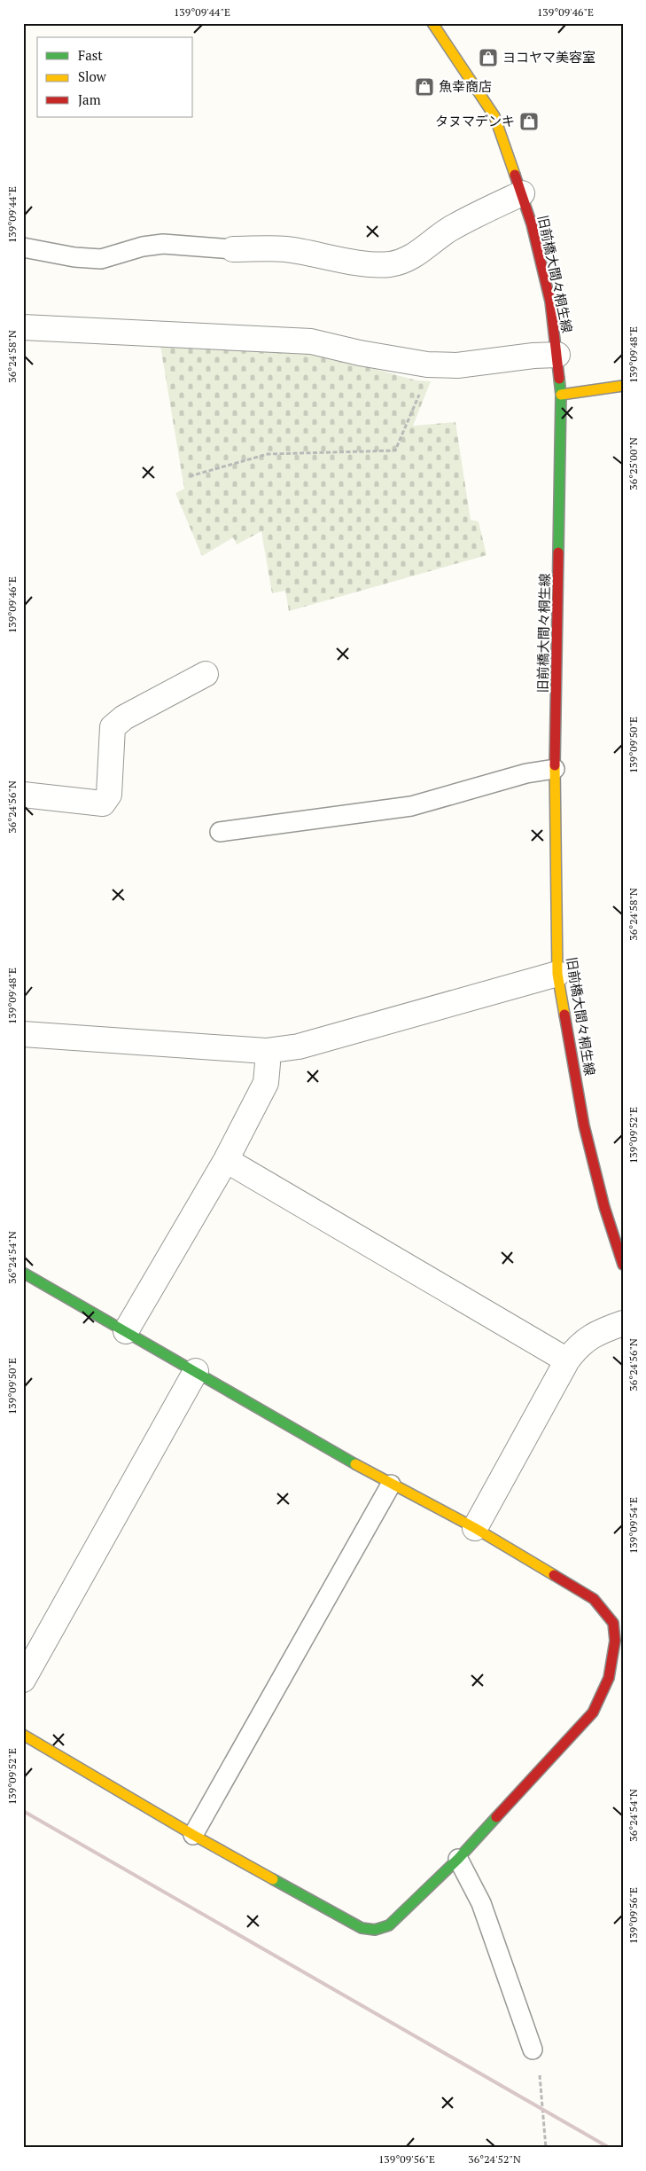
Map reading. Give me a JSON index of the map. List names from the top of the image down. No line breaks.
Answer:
{"streets":{"street":["旧前橋大間々桐生線"]},"places":{"shop":["ヨコヤマ美容室","魚幸商店","タヌマデンキ"]},"legend":["Fast","Slow","Jam"],"coordinates":["139°09'44\"E","139°09'46\"E","139°09'48\"E","36°24'58\"N","36°25'00\"N","139°09'50\"E","36°24'56\"N","139°09'52\"E","36°24'54\"N","139°09'54\"E","139°09'56\"E","36°24'52\"N"]}
